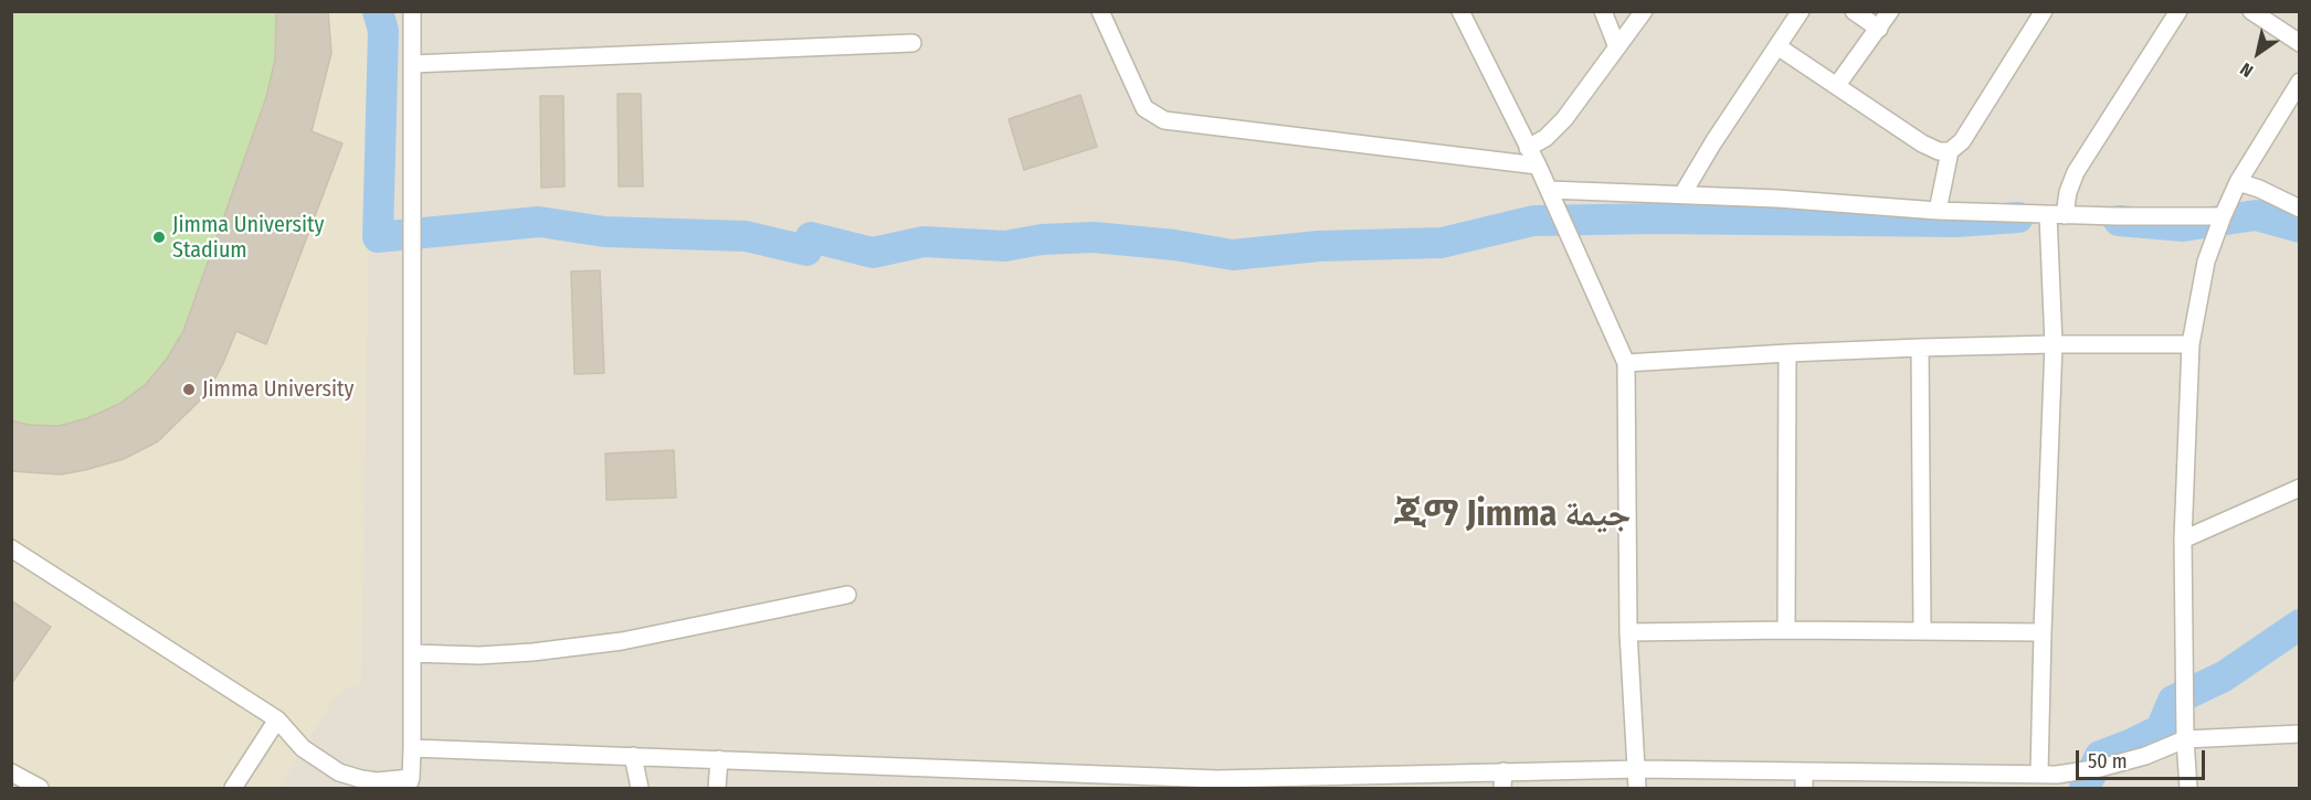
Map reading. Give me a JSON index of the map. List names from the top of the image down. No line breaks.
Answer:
{"districts":["ጂማ Jimma جيمة"],"places":["Jimma University Stadium","Jimma University"],"scale_bar":"50 m","north":"bottom left"}
